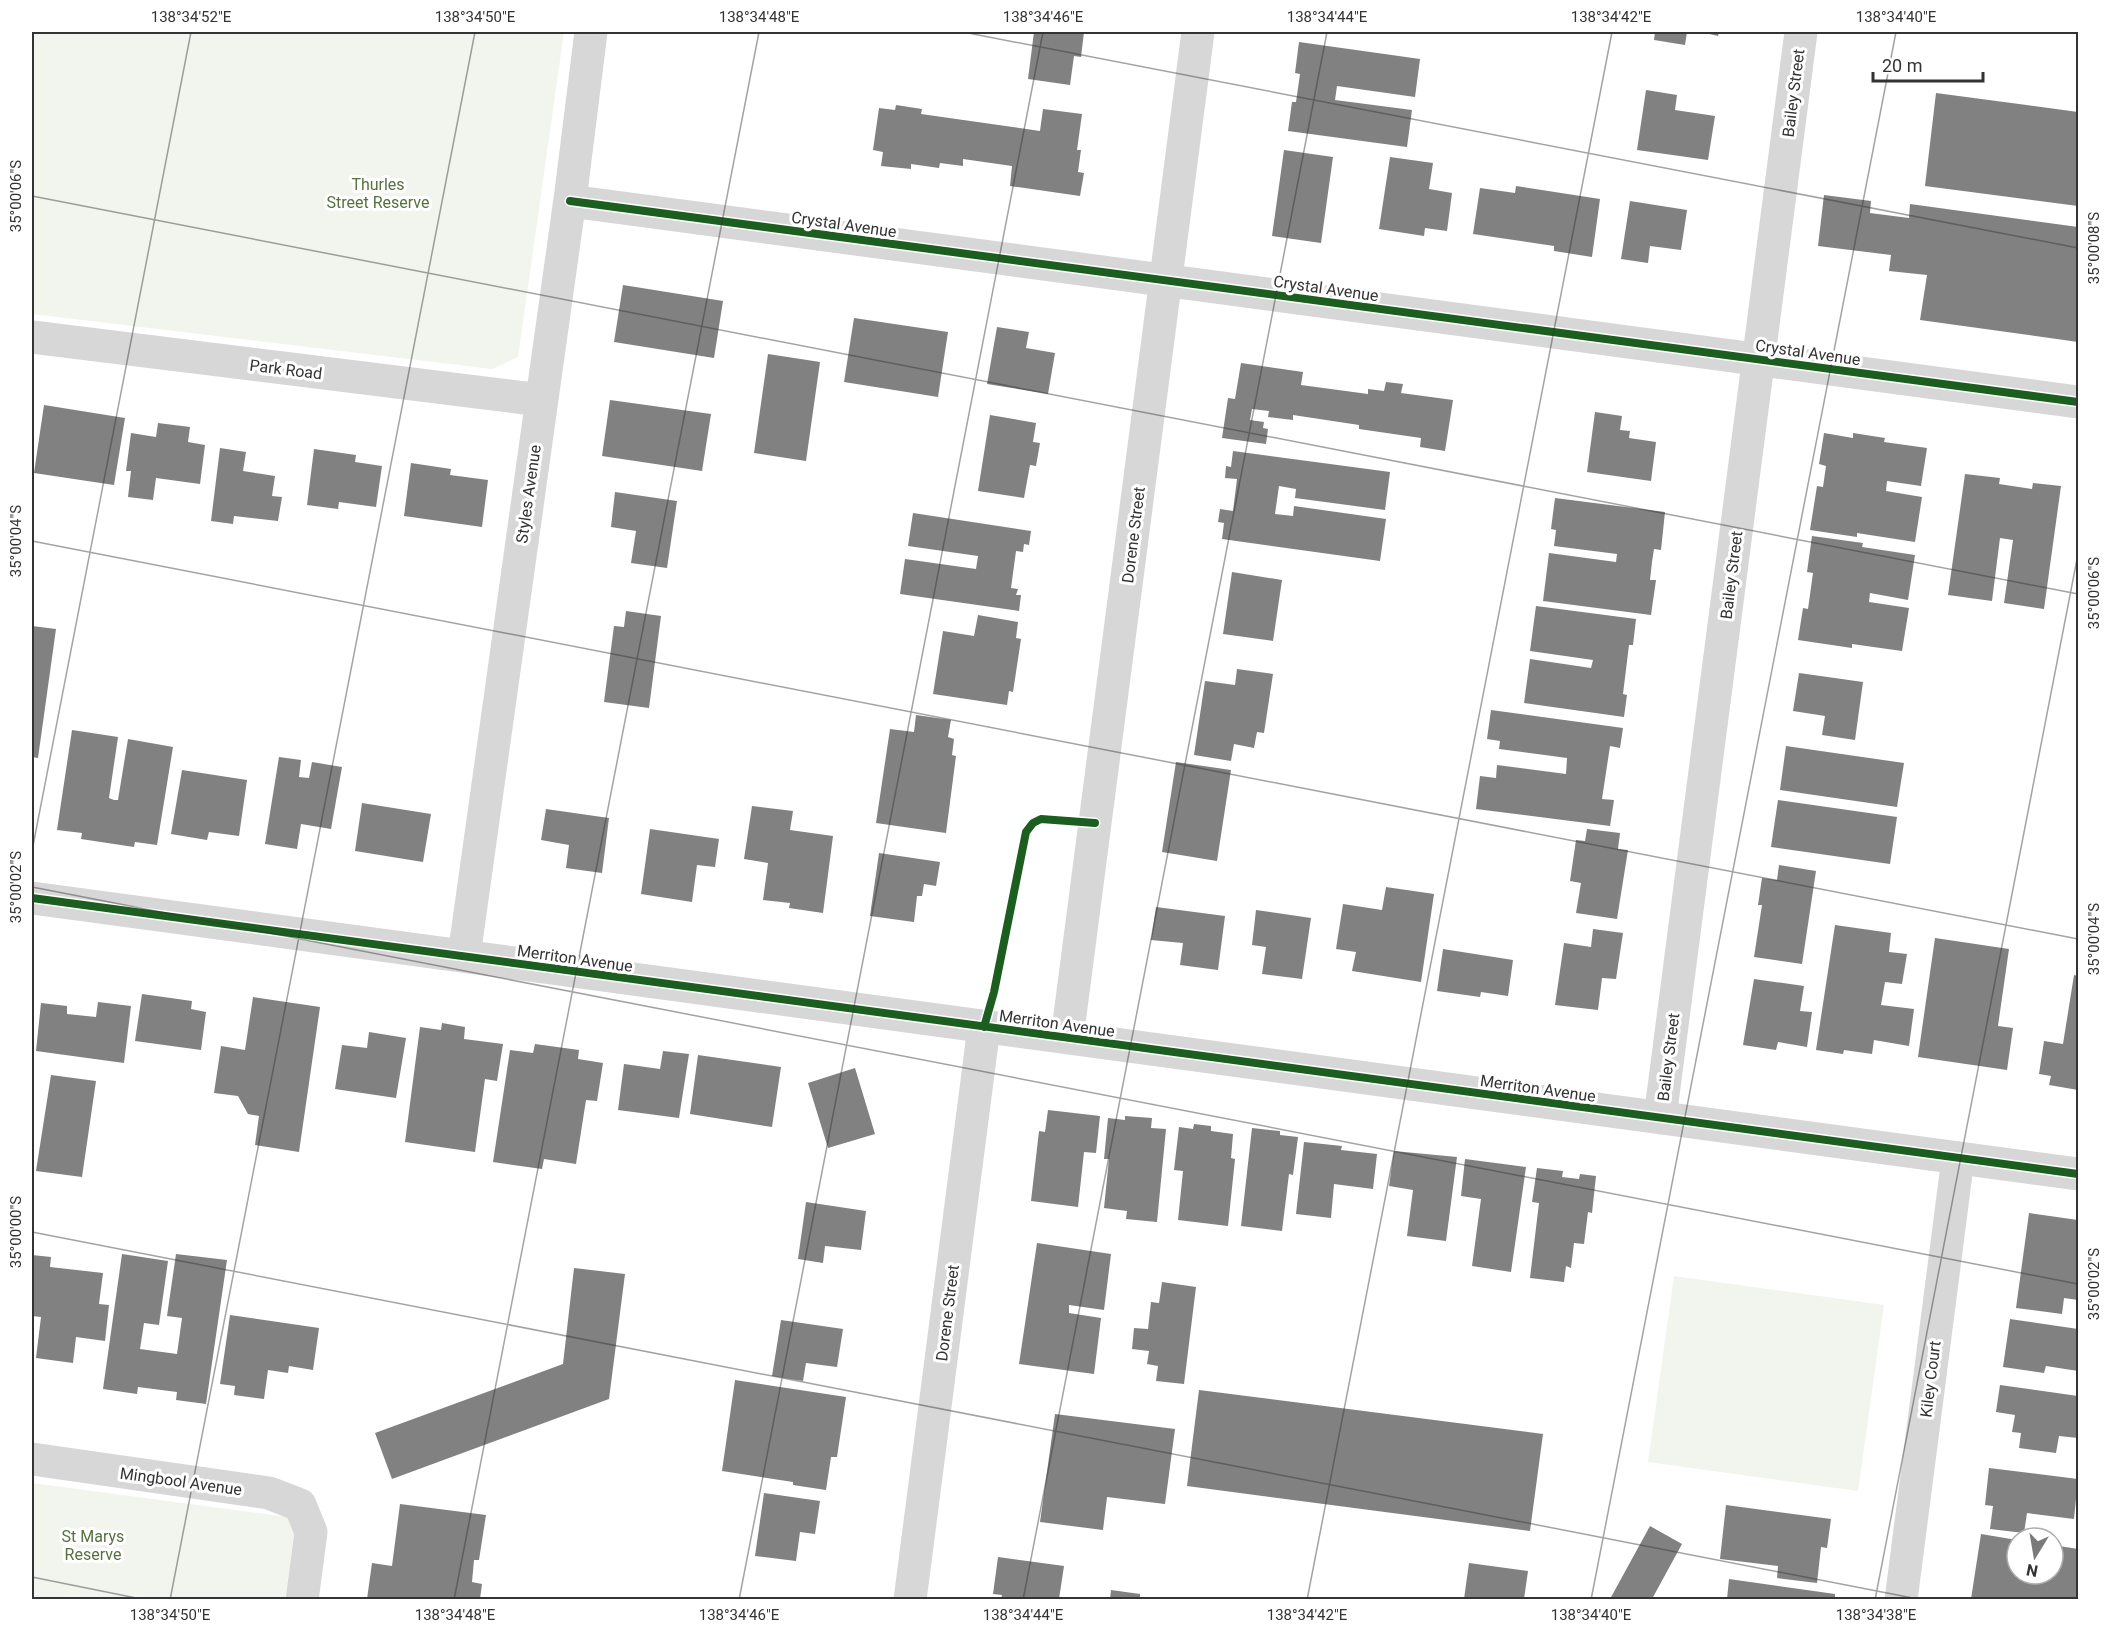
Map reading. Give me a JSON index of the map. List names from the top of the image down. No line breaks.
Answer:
{"streets":{"street":["Bailey Street","Crystal Avenue","Park Road","Styles Avenue","Dorene Street","Merriton Avenue","Kiley Court","Mingbool Avenue"]},"crossings":[["Bailey Street","Crystal Avenue"],["Bailey Street","Merriton Avenue"],["Crystal Avenue","Styles Avenue"],["Crystal Avenue","Dorene Street"],["Park Road","Styles Avenue"],["Styles Avenue","Merriton Avenue"],["Dorene Street","Merriton Avenue"],["Merriton Avenue","Kiley Court"]],"parks":["Thurles Street Reserve","St Marys Reserve"],"scale_bar":"20 m","north":"bottom","coordinates":["138°34'52\"E","138°34'50\"E","138°34'48\"E","138°34'46\"E","138°34'44\"E","138°34'42\"E","138°34'40\"E","35°00'06\"S","35°00'08\"S","35°00'04\"S","35°00'02\"S","35°00'00\"S","138°34'38\"E"]}
